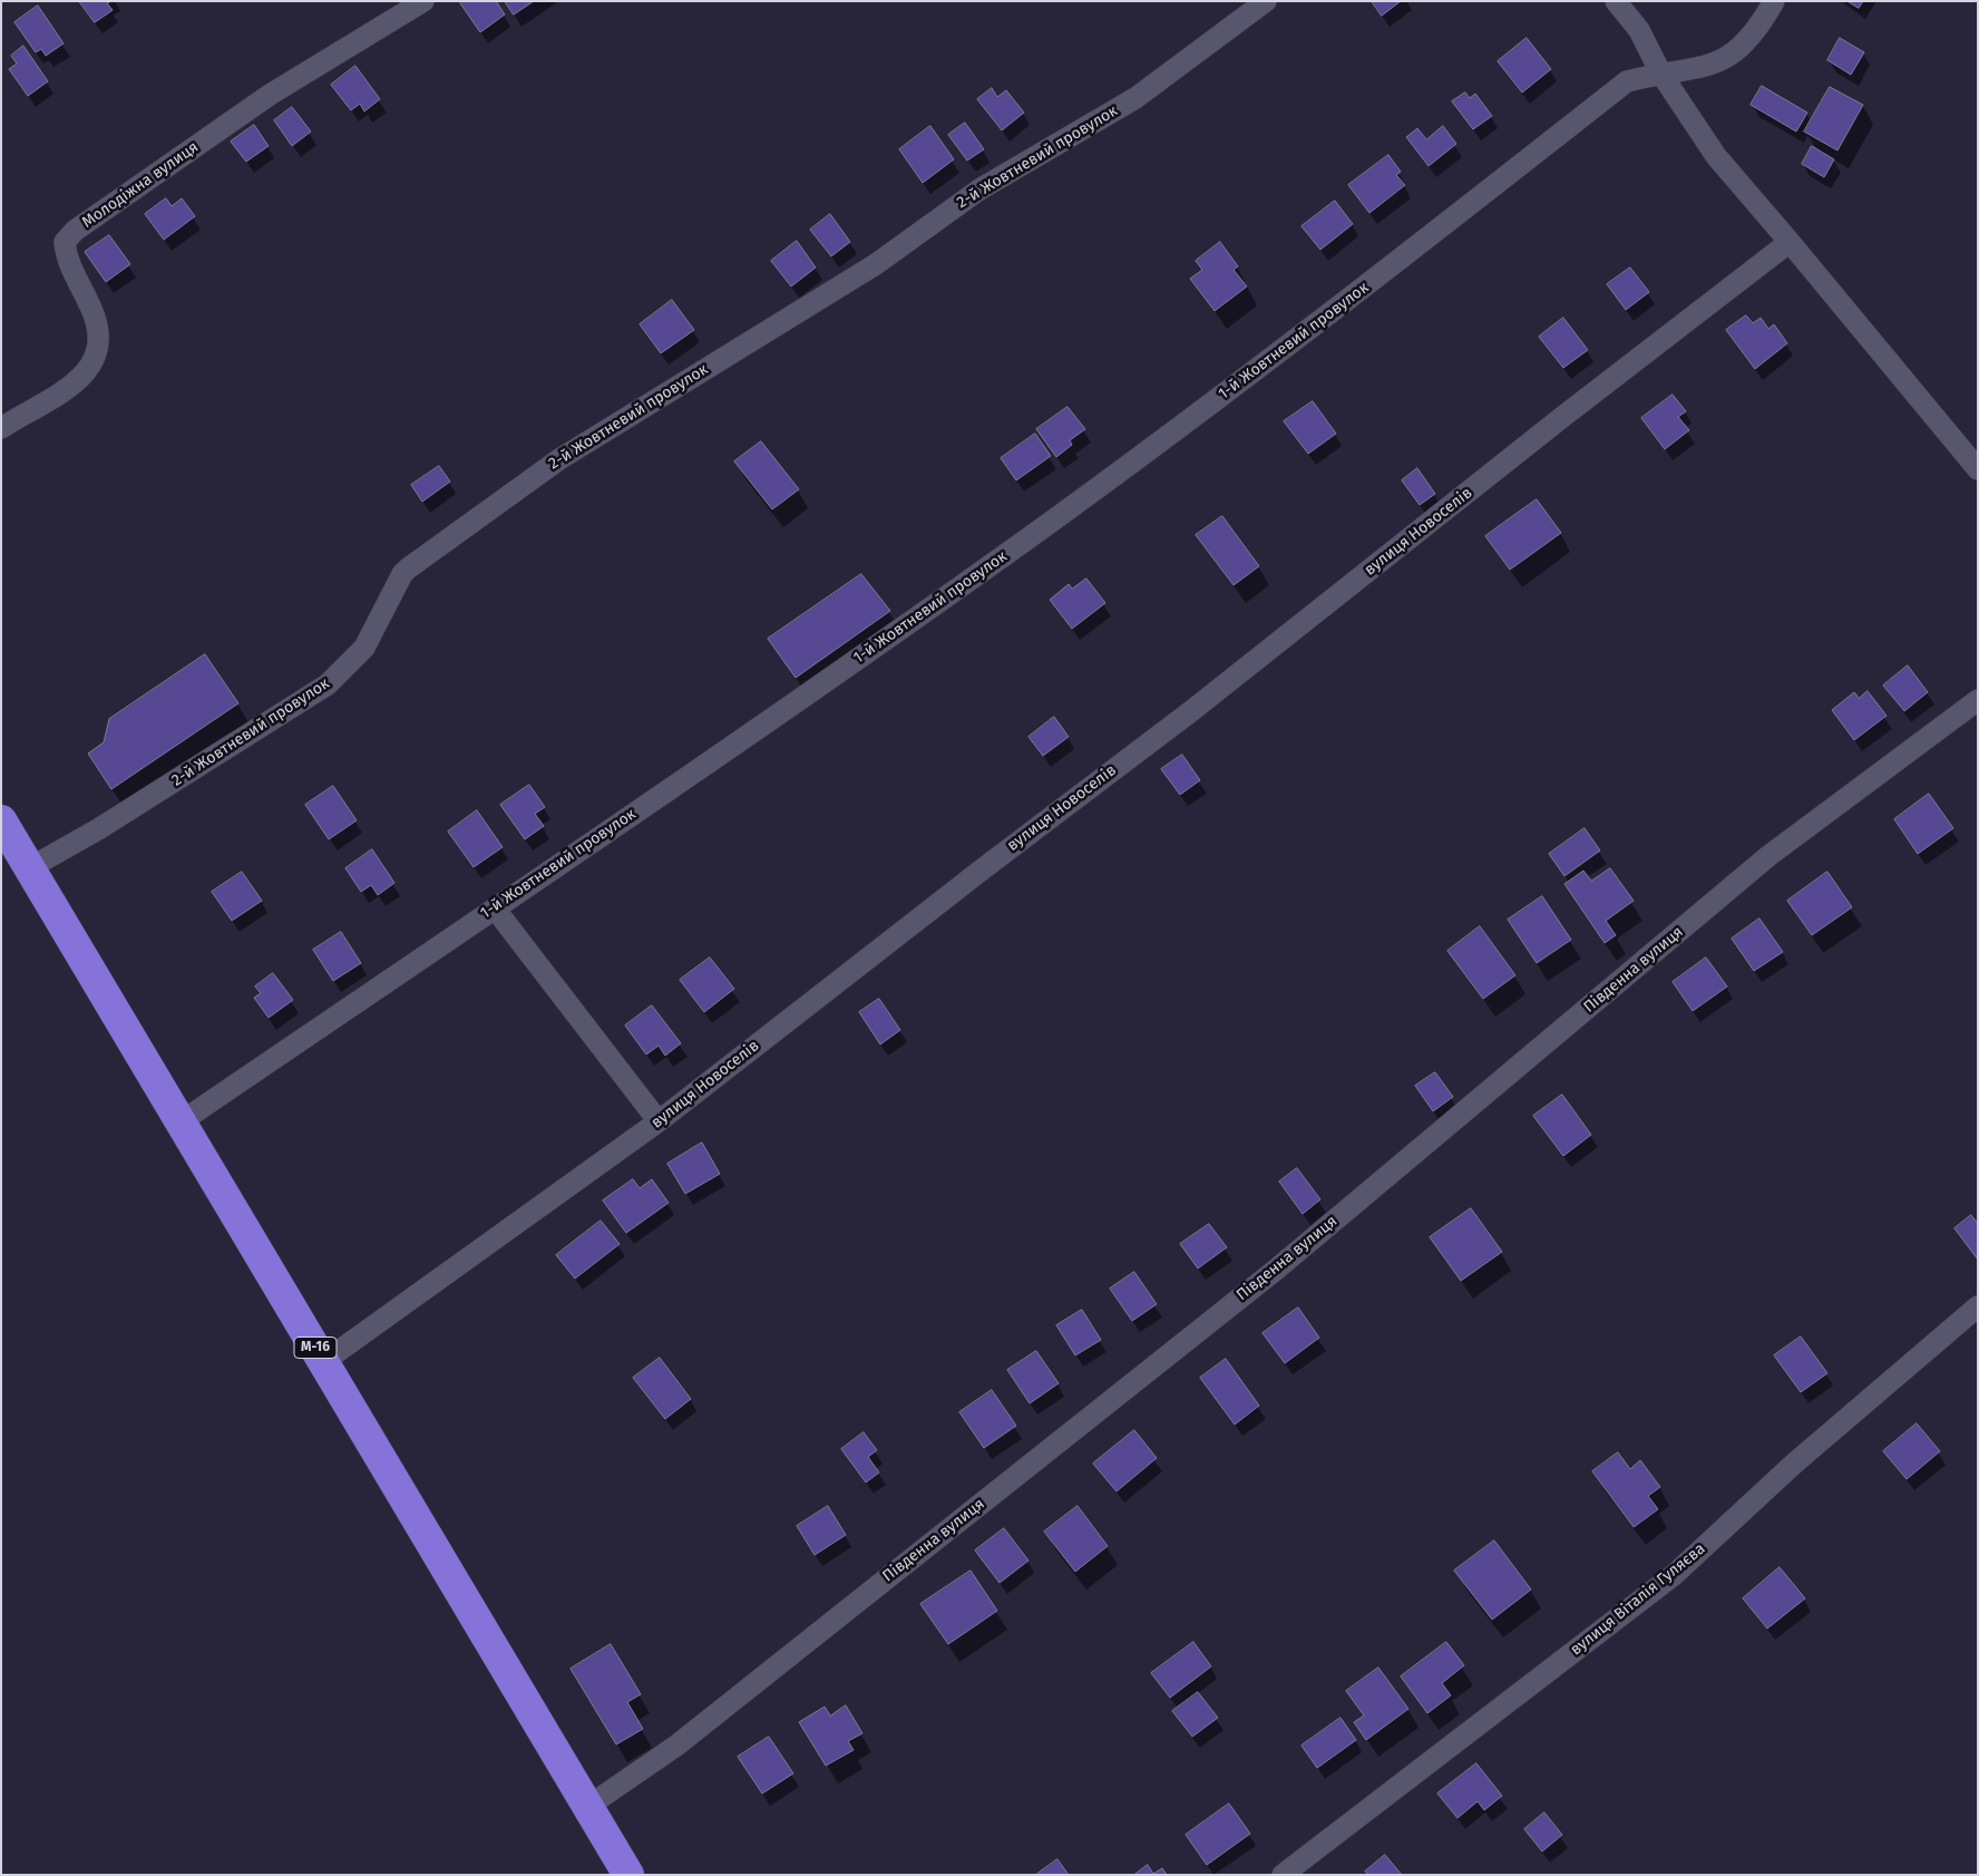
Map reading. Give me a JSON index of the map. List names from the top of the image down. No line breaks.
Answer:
{"streets":{"highway":["М-16"],"street":["2-й Жовтневий провулок","Молодіжна вулиця","1-й Жовтневий провулок","вулиця Новоселів","Південна вулиця","вулиця Віталія Гуляєва"]},"crossings":[["2-й Жовтневий провулок","М-16"],["1-й Жовтневий провулок","М-16"],["вулиця Новоселів","М-16"],["Південна вулиця","М-16"]]}
